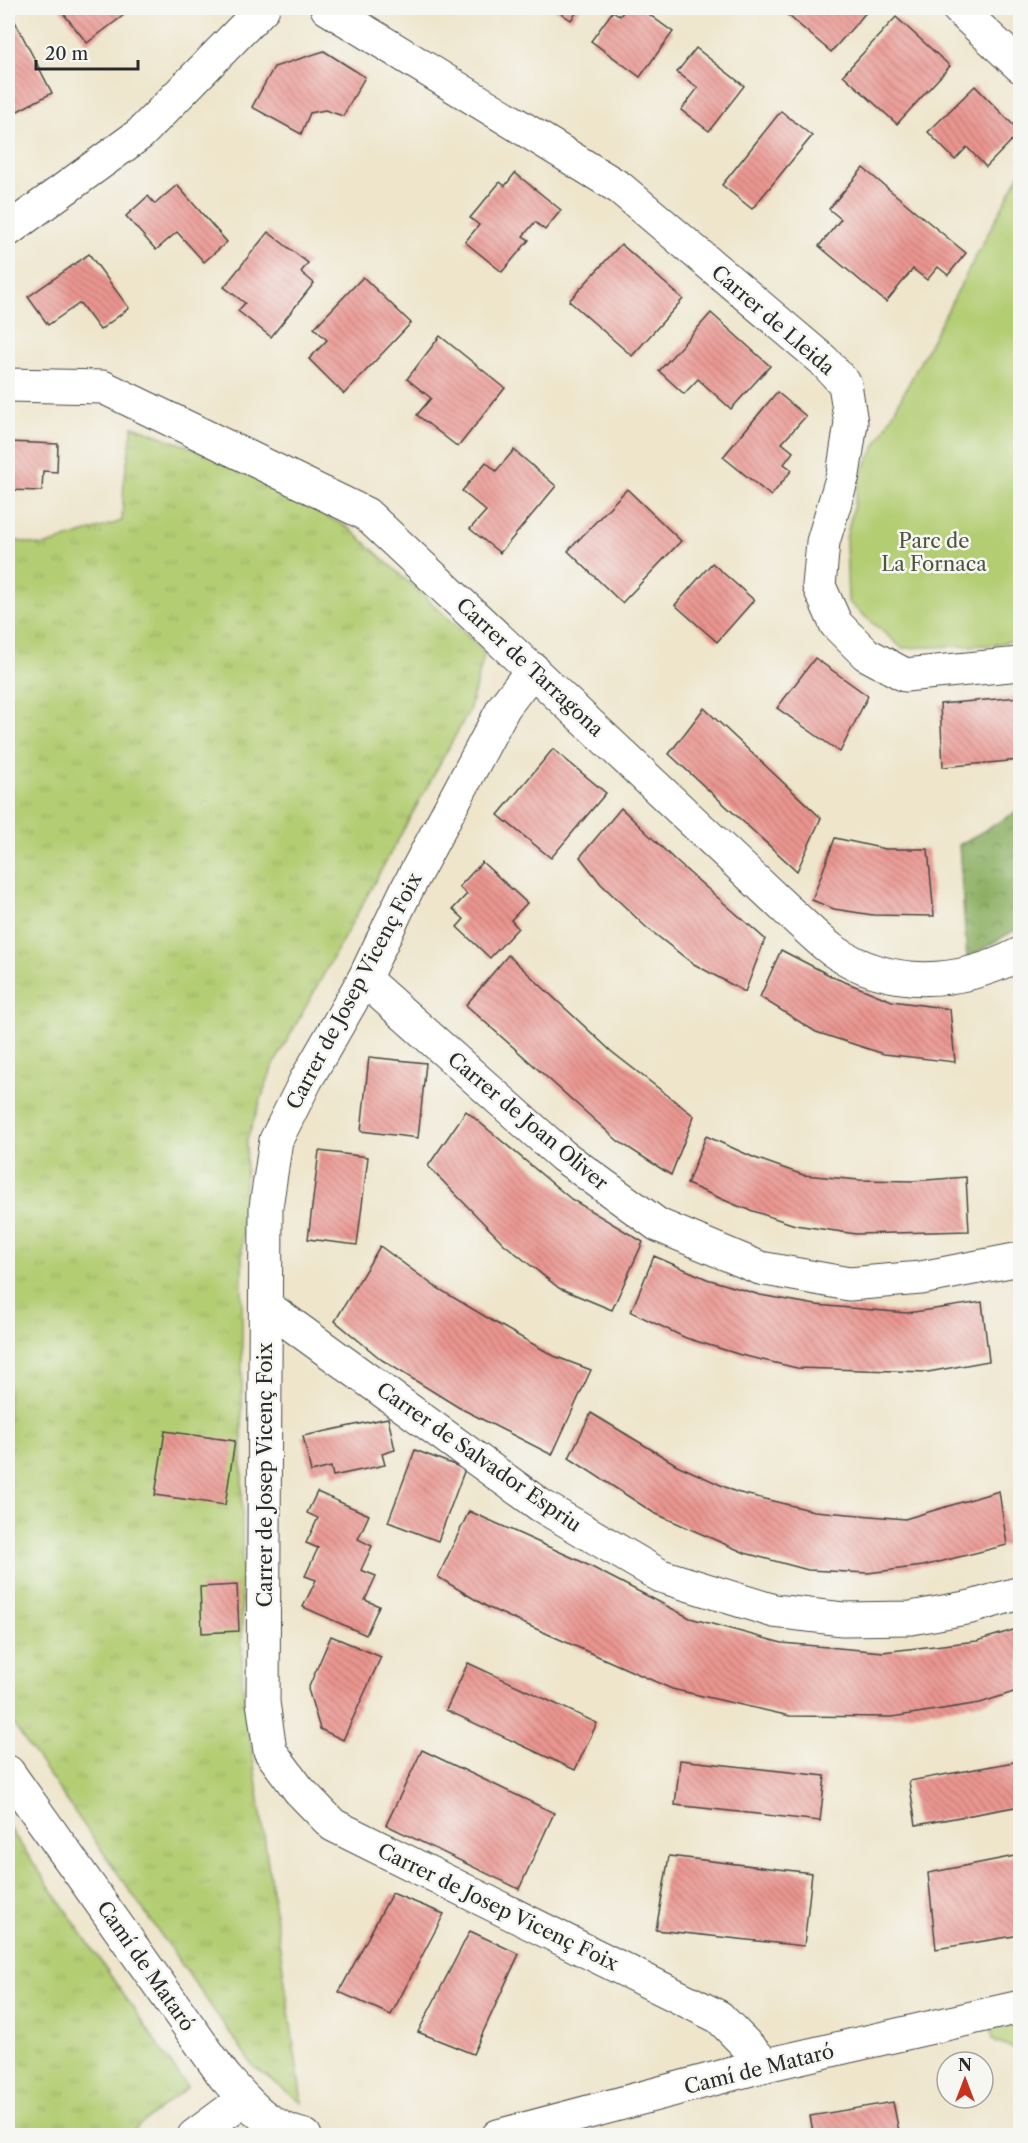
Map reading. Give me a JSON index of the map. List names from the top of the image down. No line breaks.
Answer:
{"streets":{"street":["Carrer de Lleida","Carrer de Tarragona","Carrer de Josep Vicenç Foix","Carrer de Joan Oliver","Carrer de Salvador Espriu","Camí de Mataró"]},"crossings":[["Carrer de Tarragona","Carrer de Josep Vicenç Foix"],["Carrer de Josep Vicenç Foix","Carrer de Joan Oliver"],["Carrer de Josep Vicenç Foix","Carrer de Salvador Espriu"],["Carrer de Josep Vicenç Foix","Camí de Mataró"]],"parks":["Parc de La Fornaca"],"scale_bar":"20 m","north":"top"}
